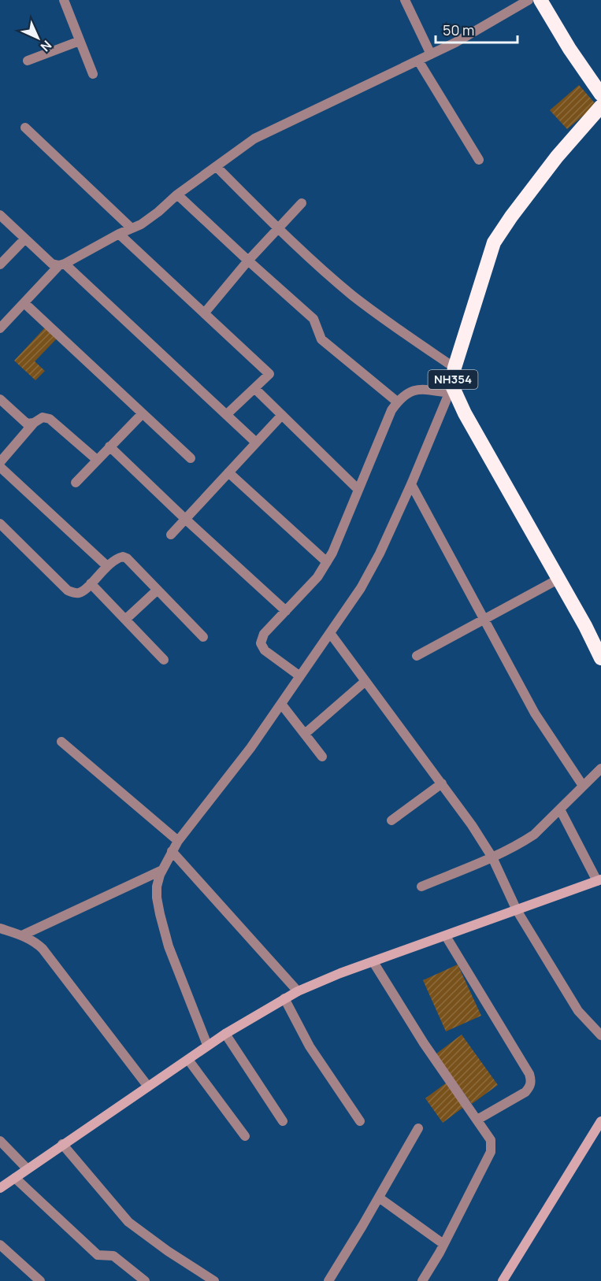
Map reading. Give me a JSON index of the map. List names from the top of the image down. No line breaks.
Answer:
{"streets":{"highway":["NH354"]},"scale_bar":"50 m","north":"bottom right"}
